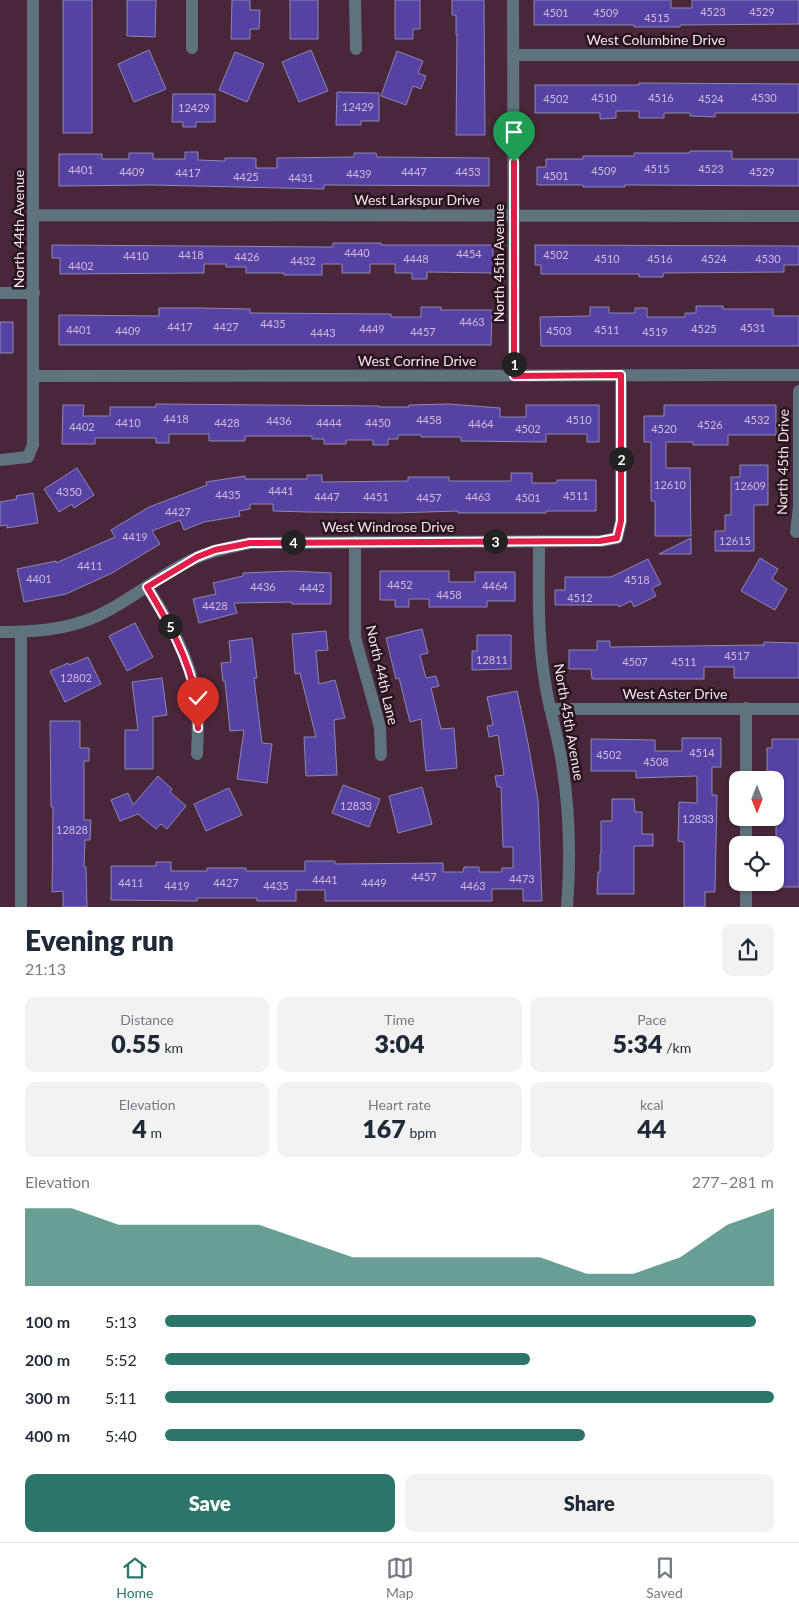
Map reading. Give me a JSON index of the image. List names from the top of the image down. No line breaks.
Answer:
{"streets":{"street":["West Columbine Drive","West Larkspur Drive","North 44th Avenue","North 45th Avenue","West Corrine Drive","North 45th Drive","West Windrose Drive","North 44th Lane","West Aster Drive"]},"crossings":[["West Columbine Drive","North 45th Avenue"],["West Larkspur Drive","North 44th Avenue"],["West Larkspur Drive","North 45th Avenue"],["North 44th Avenue","West Corrine Drive"],["North 45th Avenue","West Corrine Drive"],["North 45th Avenue","West Windrose Drive"],["North 45th Avenue","West Aster Drive"],["West Corrine Drive","West Windrose Drive"],["West Windrose Drive","North 44th Lane"]],"house_numbers":["4523","4529","4501","4509","4515","4510","4516","4530","4502","4524","12429","12429","4515","4523","4401","4509","4409","4447","4453","4529","4417","4439","4501","4425","4431","4440","4454","4418","4502","4410","4426","4448","4510","4516","4524","4530","4432","4402","4463","4435","4417","4427","4531","4449","4525","4401","4511","4409","4503","4457","4519","4443","4418","4458","4510","4532","4436","4410","4428","4444","4450","4464","4526","4402","4502","4520","12610","12609","4441","4350","4435","4511","4447","4451","4463","4457","4501","4427","4419","12615","4411","4401","4518","4452","4464","4436","4442","4458","4512","4428","4517","12811","4507","4511","12802","4514","4502","4508","12833","12833","12828","4457","4473","4441","4411","4427","4449","4419","4435","4463"],"north":"bottom","page":{"pins":["1","2","3","4","5"],"heading":["Evening run","21:13"],"stats":[["Distance","0.55 km"],["Time","3:04"],["Pace","5:34 /km"],["Elevation","4 m"],["Heart rate","167 bpm"],["kcal","44"]],"chart":["Elevation","277–281 m"],"list":[{"name":"100 m","note":"5:13"},{"name":"200 m","note":"5:52"},{"name":"300 m","note":"5:11"},{"name":"400 m","note":"5:40"}],"buttons":["Save","Share"],"tabs":["Home","Map","Saved"]}}
